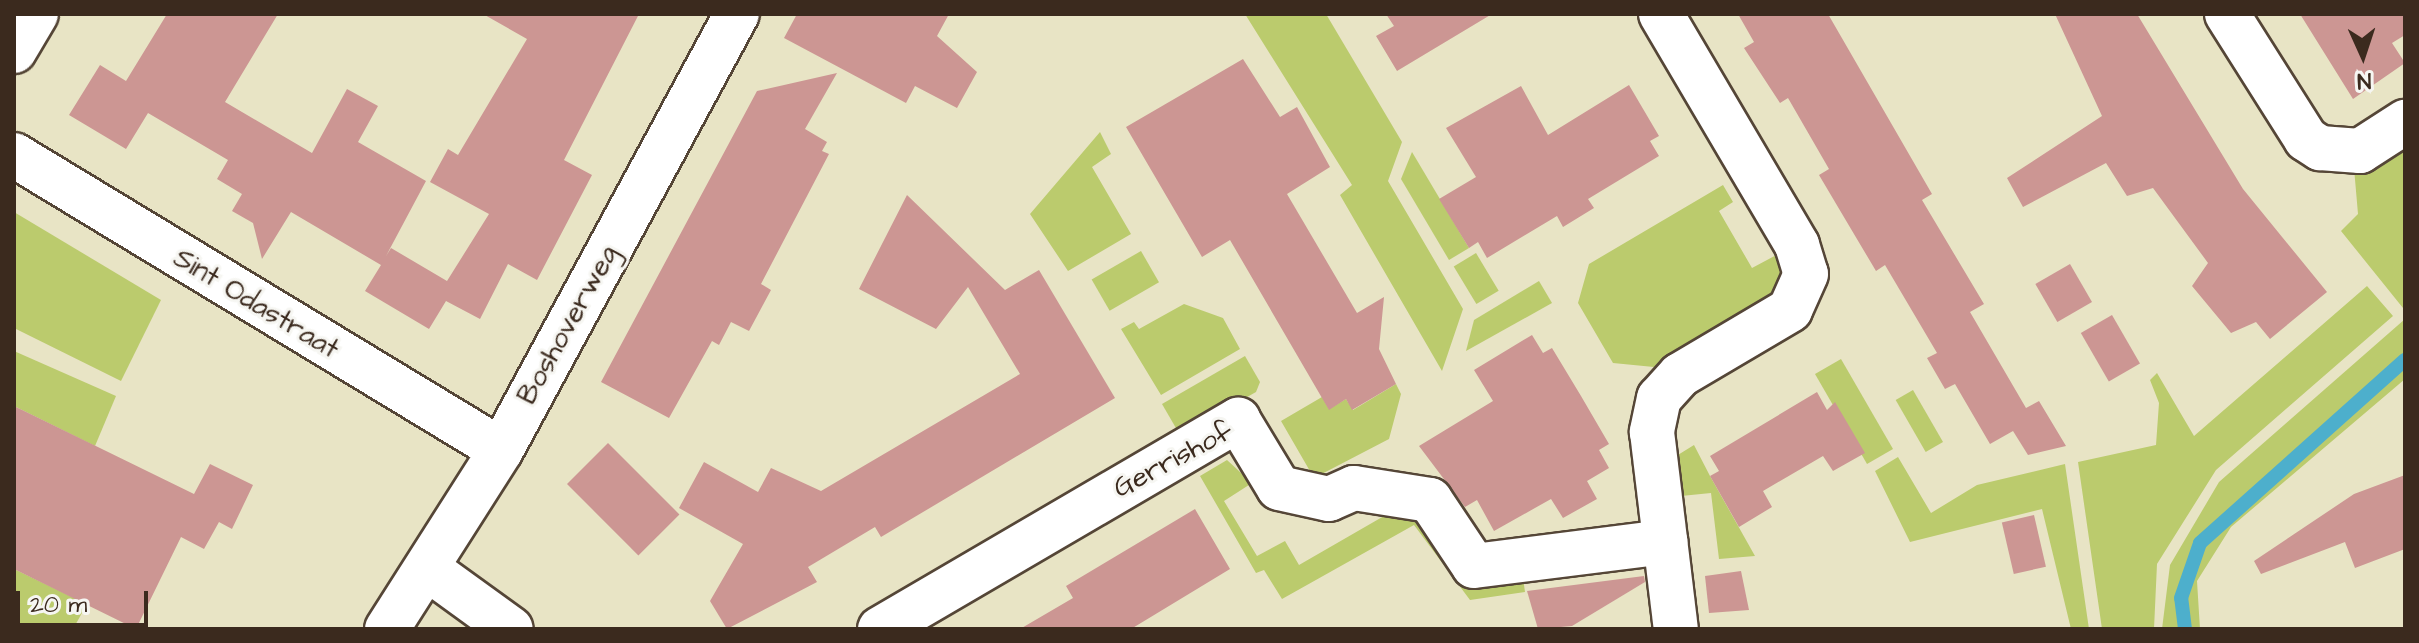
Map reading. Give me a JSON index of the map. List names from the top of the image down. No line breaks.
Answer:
{"streets":{"street":["Sint Odastraat","Boshoverweg","Gerrishof"]},"crossings":[["Sint Odastraat","Boshoverweg"]],"scale_bar":"20 m","north":"bottom"}
